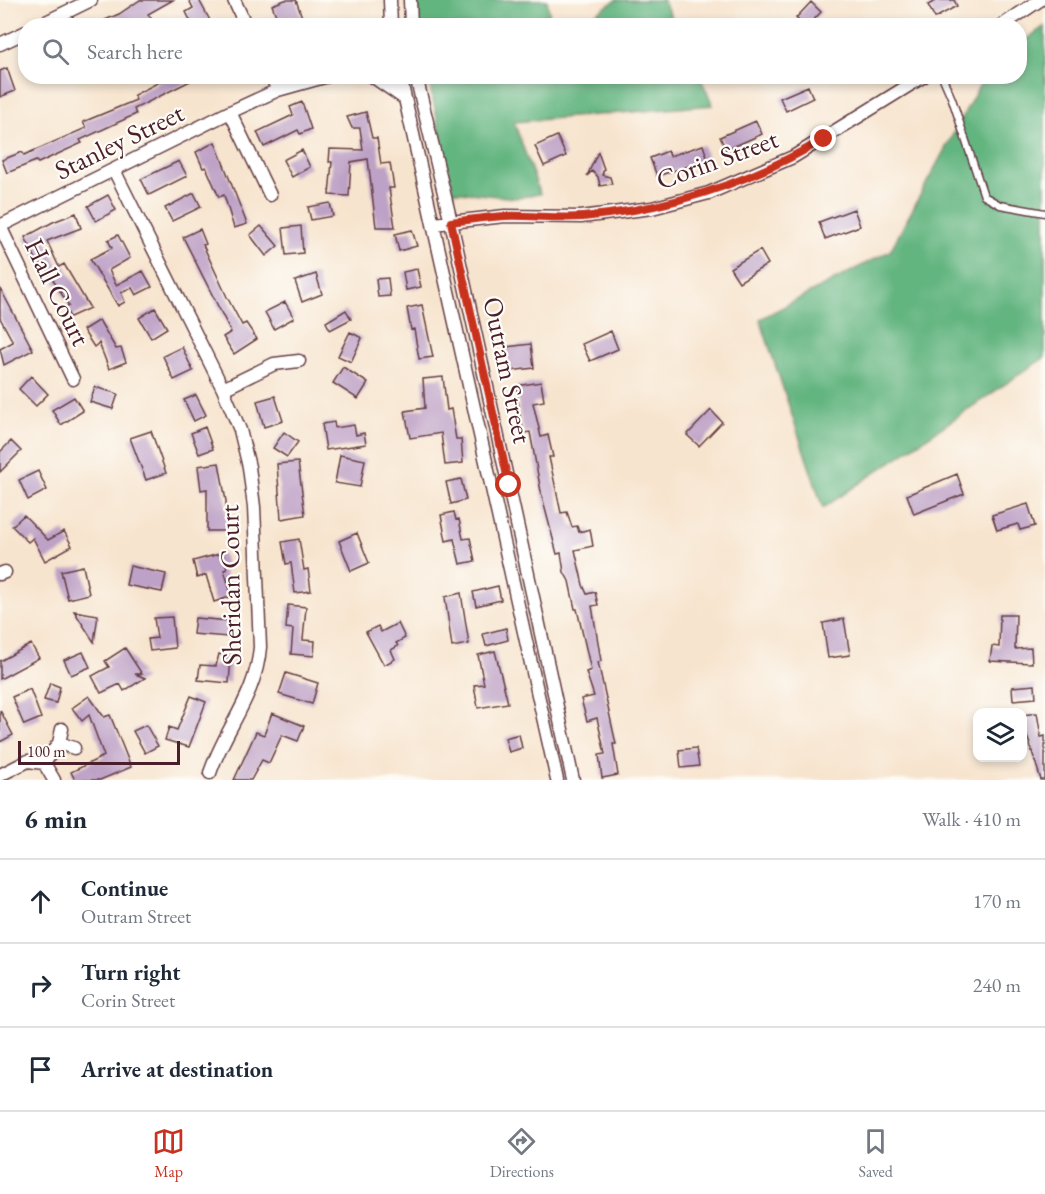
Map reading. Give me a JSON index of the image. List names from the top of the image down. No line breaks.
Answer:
{"streets":{"street":["Stanley Street","Corin Street","Hall Court","Outram Street","Sheridan Court"]},"crossings":[["Stanley Street","Hall Court"],["Stanley Street","Sheridan Court"],["Corin Street","Outram Street"]],"scale_bar":"100 m","page":{"search":"Search here","scale":"100 m","heading":["6 min","Walk · 410 m"],"list":[["Continue","Outram Street","170 m"],["Turn right","Corin Street","240 m"],"Arrive at destination"],"nav":["Map","Directions","Saved"]}}
